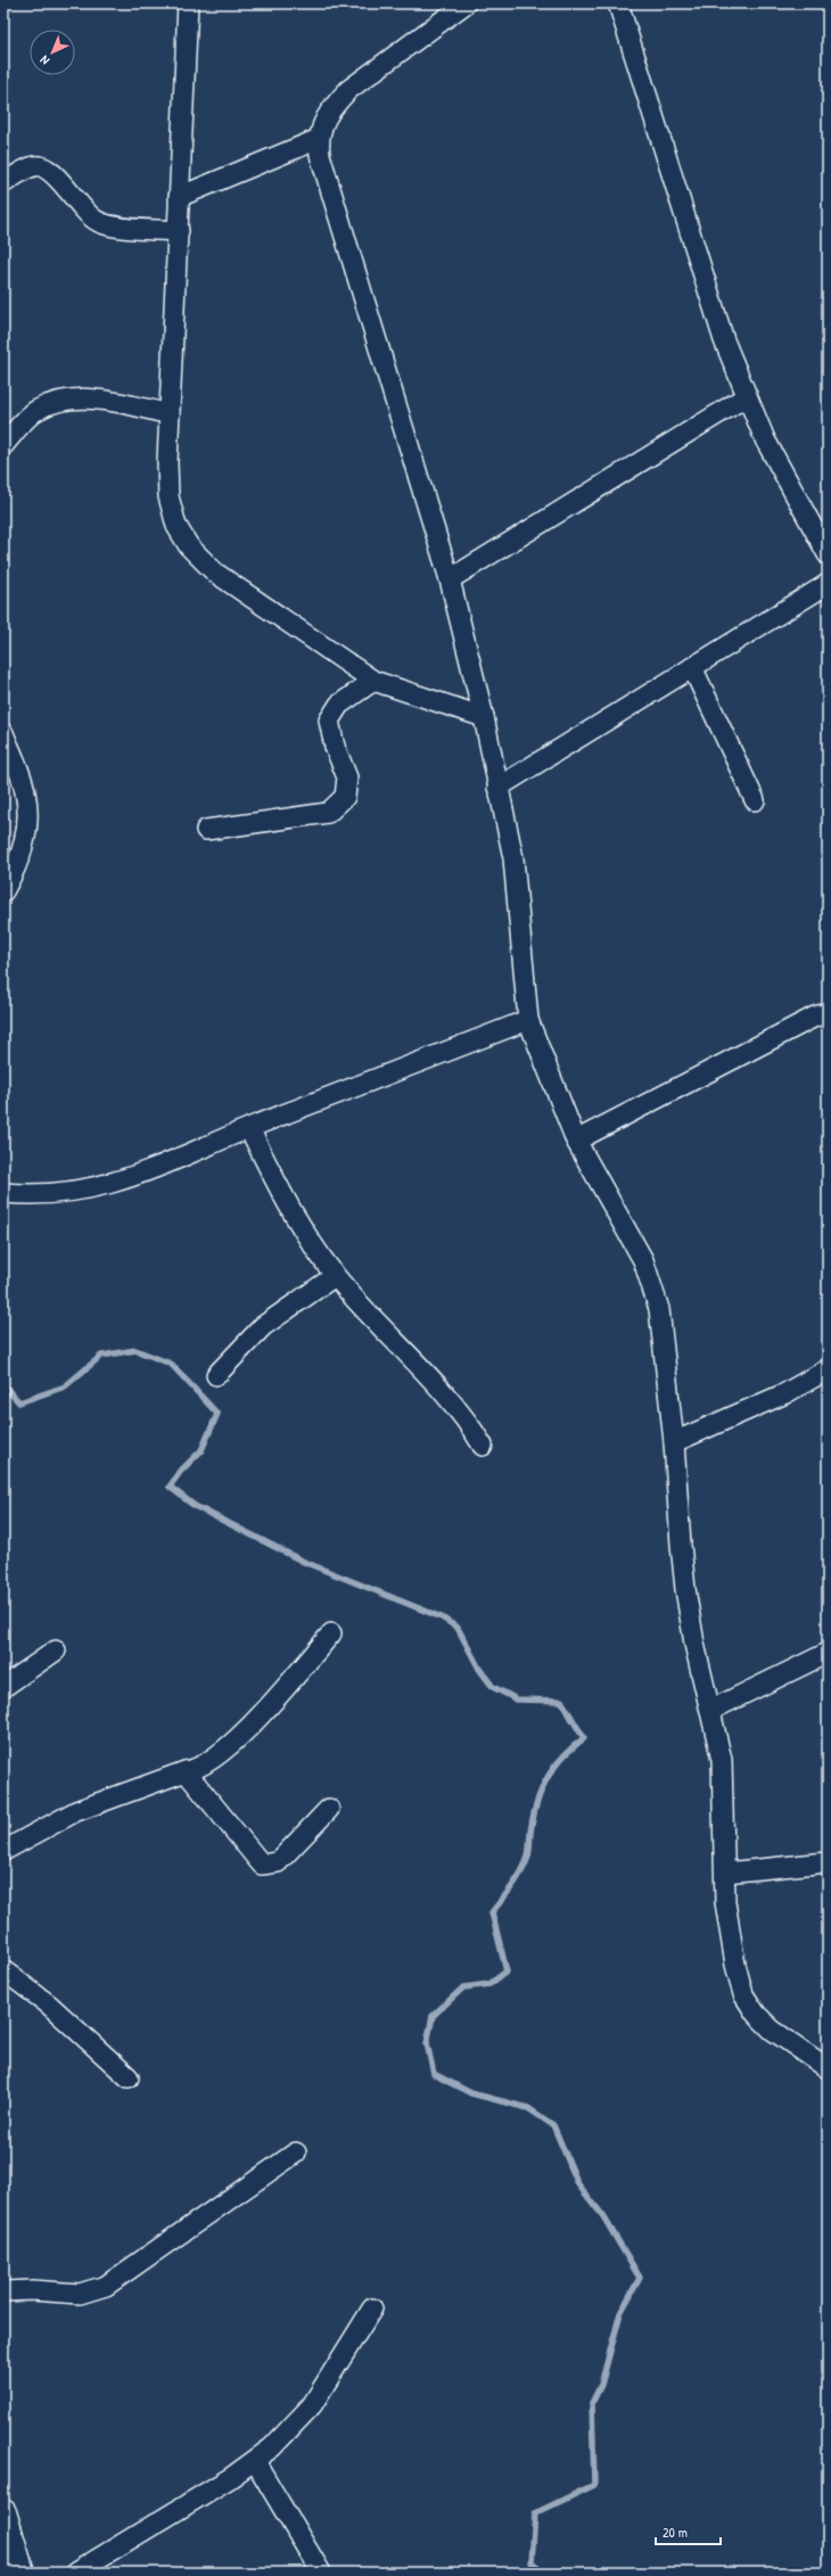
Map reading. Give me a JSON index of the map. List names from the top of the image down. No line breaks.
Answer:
{"scale_bar":"20 m","north":"bottom left"}
